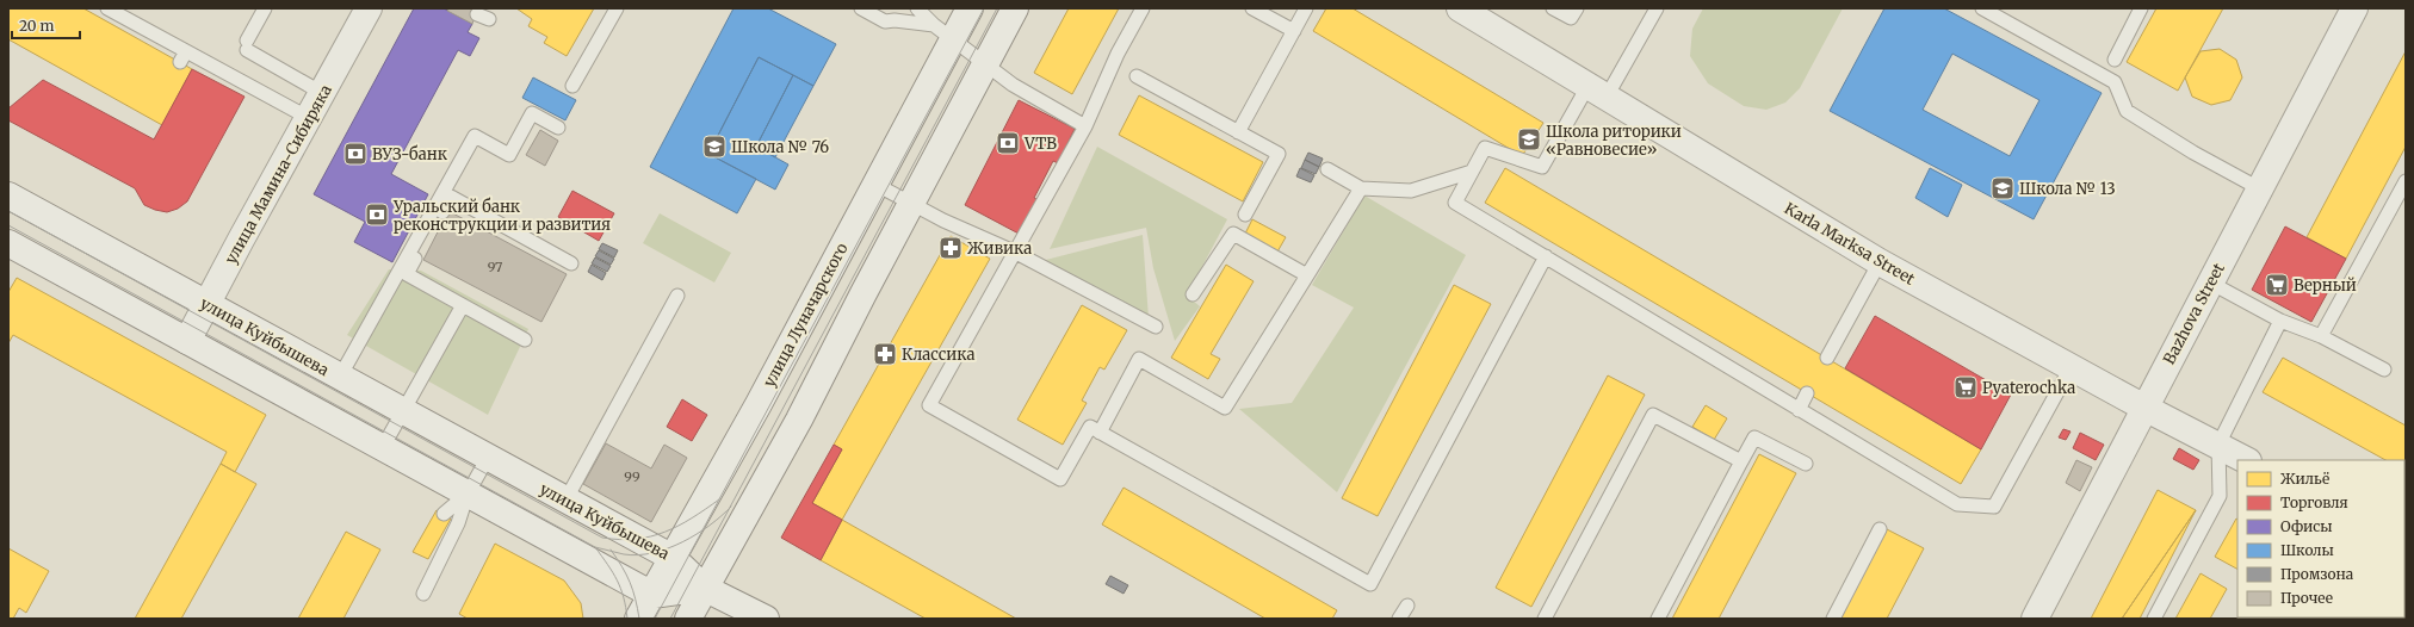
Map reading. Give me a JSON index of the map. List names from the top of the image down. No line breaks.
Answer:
{"streets":{"main road":["улица Мамина-Сибиряка","Karla Marksa Street","Bazhova Street","улица Луначарского","улица Куйбышева"]},"crossings":[["улица Мамина-Сибиряка","улица Куйбышева"],["Karla Marksa Street","Bazhova Street"],["улица Луначарского","улица Куйбышева"]],"places":{"school or university":["Школа риторики «Равновесие»","Школа № 76","Школа № 13"],"bank":["VTB","ВУЗ-банк","Уральский банк реконструкции и развития"],"pharmacy":["Живика","Классика"],"supermarket":["Верный","Pyaterochka"]},"house_numbers":["97","99"],"legend":["Жильё","Торговля","Офисы","Школы","Промзона","Прочее"],"scale_bar":"20 m"}
